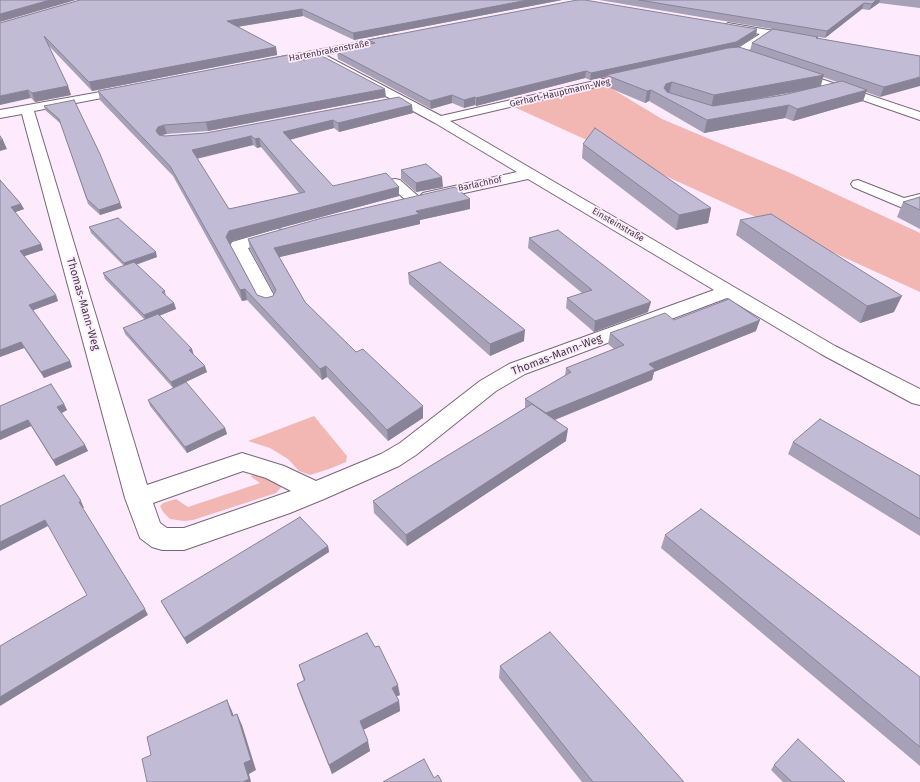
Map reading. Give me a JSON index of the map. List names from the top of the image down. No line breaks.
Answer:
{"streets":{"street":["Hartenbrakenstraße","Gerhart-Hauptmann-Weg","Barlachhof","Einsteinstraße","Thomas-Mann-Weg"]},"crossings":[["Hartenbrakenstraße","Einsteinstraße"],["Gerhart-Hauptmann-Weg","Einsteinstraße"],["Barlachhof","Einsteinstraße"],["Einsteinstraße","Thomas-Mann-Weg"]]}
